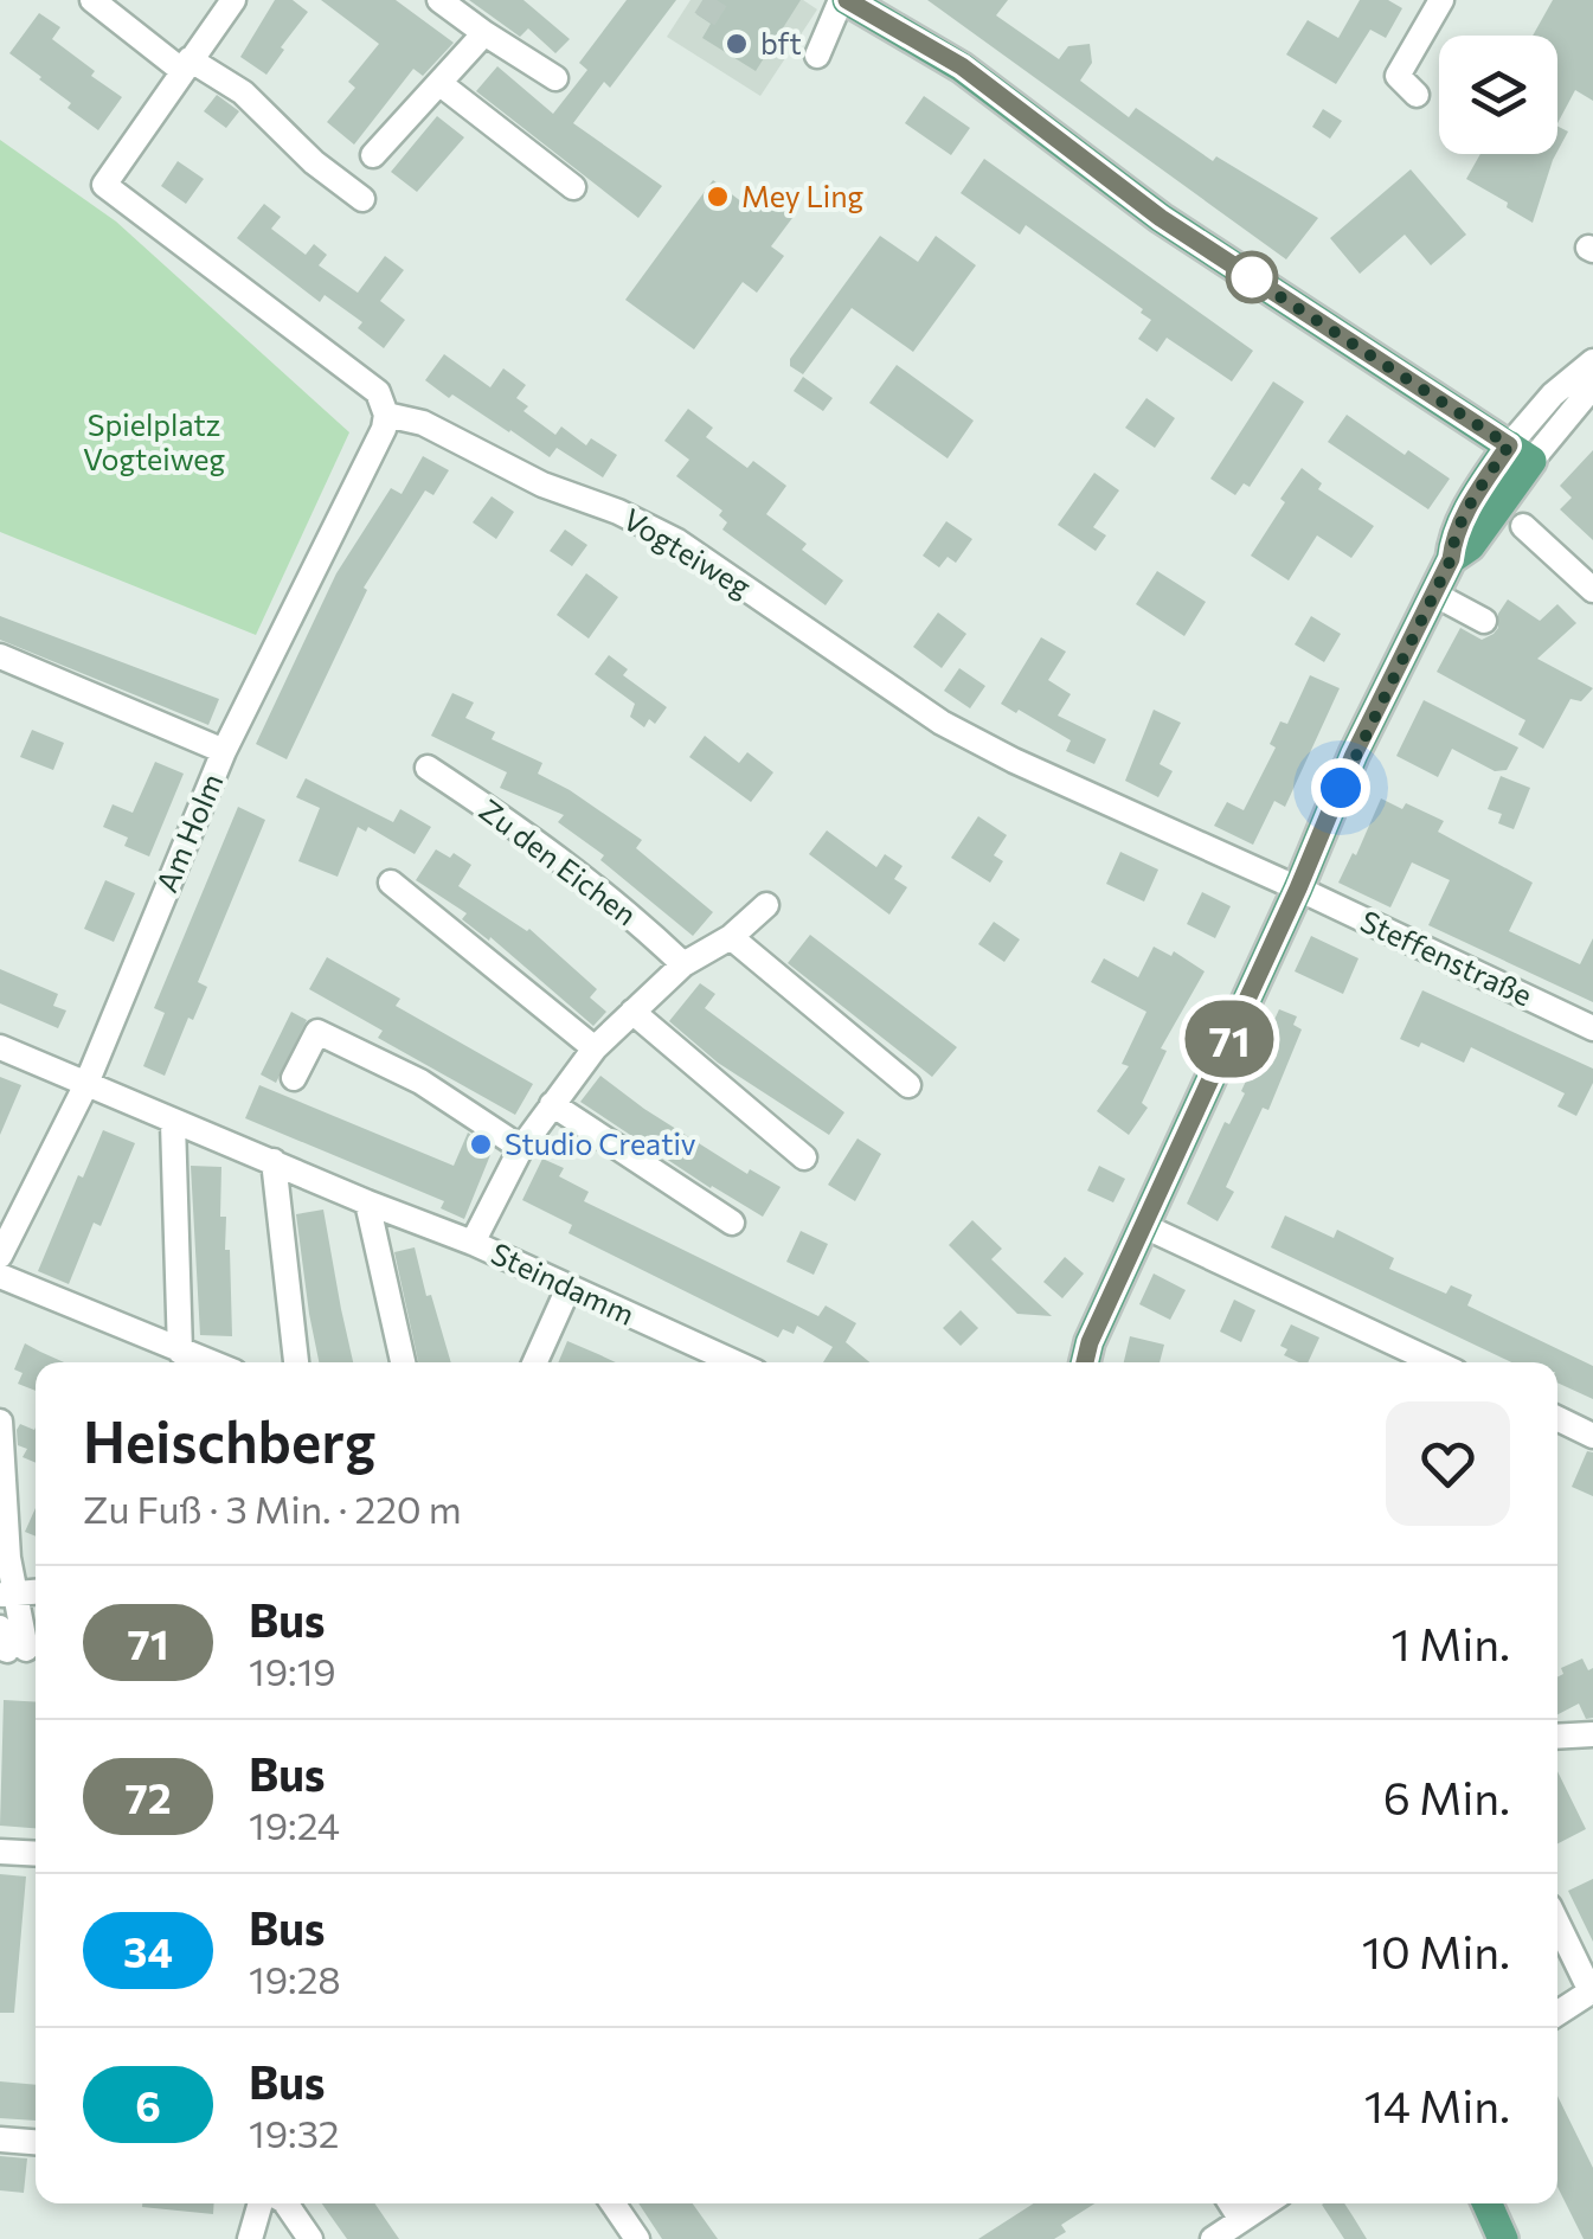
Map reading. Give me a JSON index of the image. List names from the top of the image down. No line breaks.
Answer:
{"streets":{"street":["Vogteiweg","Am Holm","Zu den Eichen","Steffenstraße","Steindamm"]},"crossings":[["Vogteiweg","Am Holm"],["Vogteiweg","Steffenstraße"],["Am Holm","Steindamm"]],"parks":["Spielplatz Vogteiweg"],"places":["bft","Mey Ling","Studio Creativ"],"lines":["bus line 71"],"page":{"on_map":"71","heading":["Heischberg","Zu Fuß · 3 Min. · 220 m"],"list":[{"mark":"71","name":"Bus","note":"19:19","value":"1 Min."},{"mark":"72","name":"Bus","note":"19:24","value":"6 Min."},{"mark":"34","name":"Bus","note":"19:28","value":"10 Min."},{"mark":"6","name":"Bus","note":"19:32","value":"14 Min."}]}}
